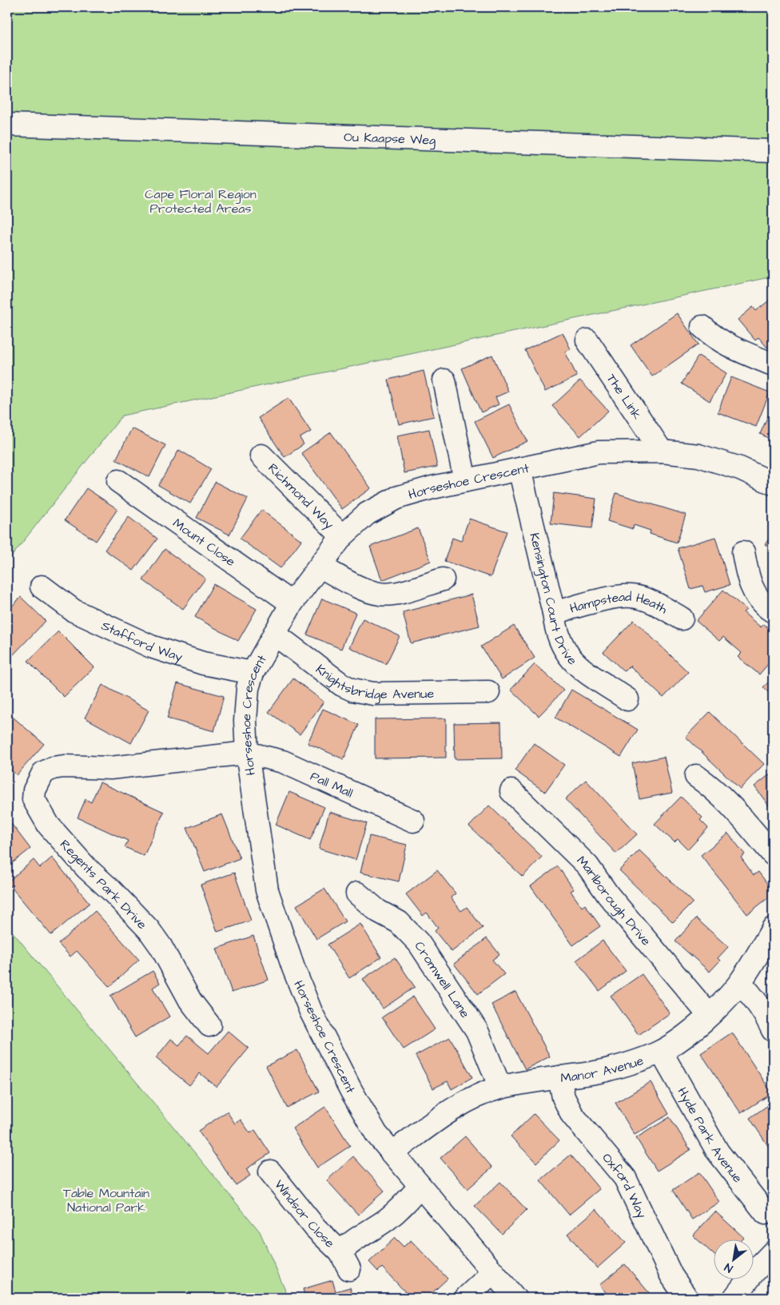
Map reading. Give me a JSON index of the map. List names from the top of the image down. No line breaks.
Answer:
{"streets":{"street":["Ou Kaapse Weg","The Link","Horseshoe Crescent","Richmond Way","Mount Close","Kensington Court Drive","Hampstead Heath","Stafford Way","Knightsbridge Avenue","Pall Mall","Regents Park Drive","Marlborough Drive","Cromwell Lane","Manor Avenue","Hyde Park Avenue","Oxford Way","Windsor Close"]},"crossings":[["The Link","Horseshoe Crescent"],["Horseshoe Crescent","Richmond Way"],["Horseshoe Crescent","Mount Close"],["Horseshoe Crescent","Kensington Court Drive"],["Horseshoe Crescent","Stafford Way"],["Horseshoe Crescent","Knightsbridge Avenue"],["Horseshoe Crescent","Pall Mall"],["Horseshoe Crescent","Regents Park Drive"],["Horseshoe Crescent","Manor Avenue"],["Horseshoe Crescent","Windsor Close"],["Kensington Court Drive","Hampstead Heath"],["Pall Mall","Regents Park Drive"],["Marlborough Drive","Manor Avenue"],["Cromwell Lane","Manor Avenue"],["Manor Avenue","Hyde Park Avenue"],["Manor Avenue","Oxford Way"]],"parks":["Cape Floral Region Protected Areas","Table Mountain National Park"],"north":"bottom left"}
